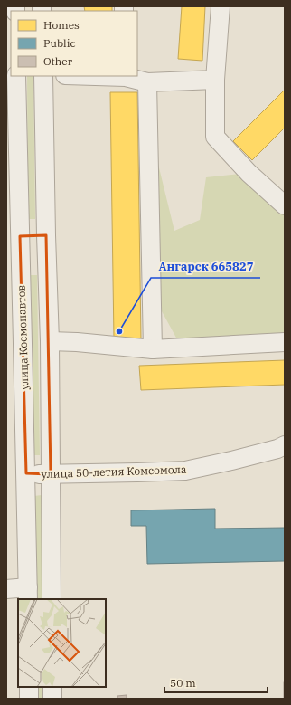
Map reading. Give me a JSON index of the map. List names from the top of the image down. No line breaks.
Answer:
{"streets":{"street":["улица Космонавтов","улица 50-летия Комсомола"]},"crossings":[["улица Космонавтов","улица 50-летия Комсомола"]],"places":["Ангарск 665827"],"legend":["Homes","Public","Other"],"scale_bar":"50 m"}
